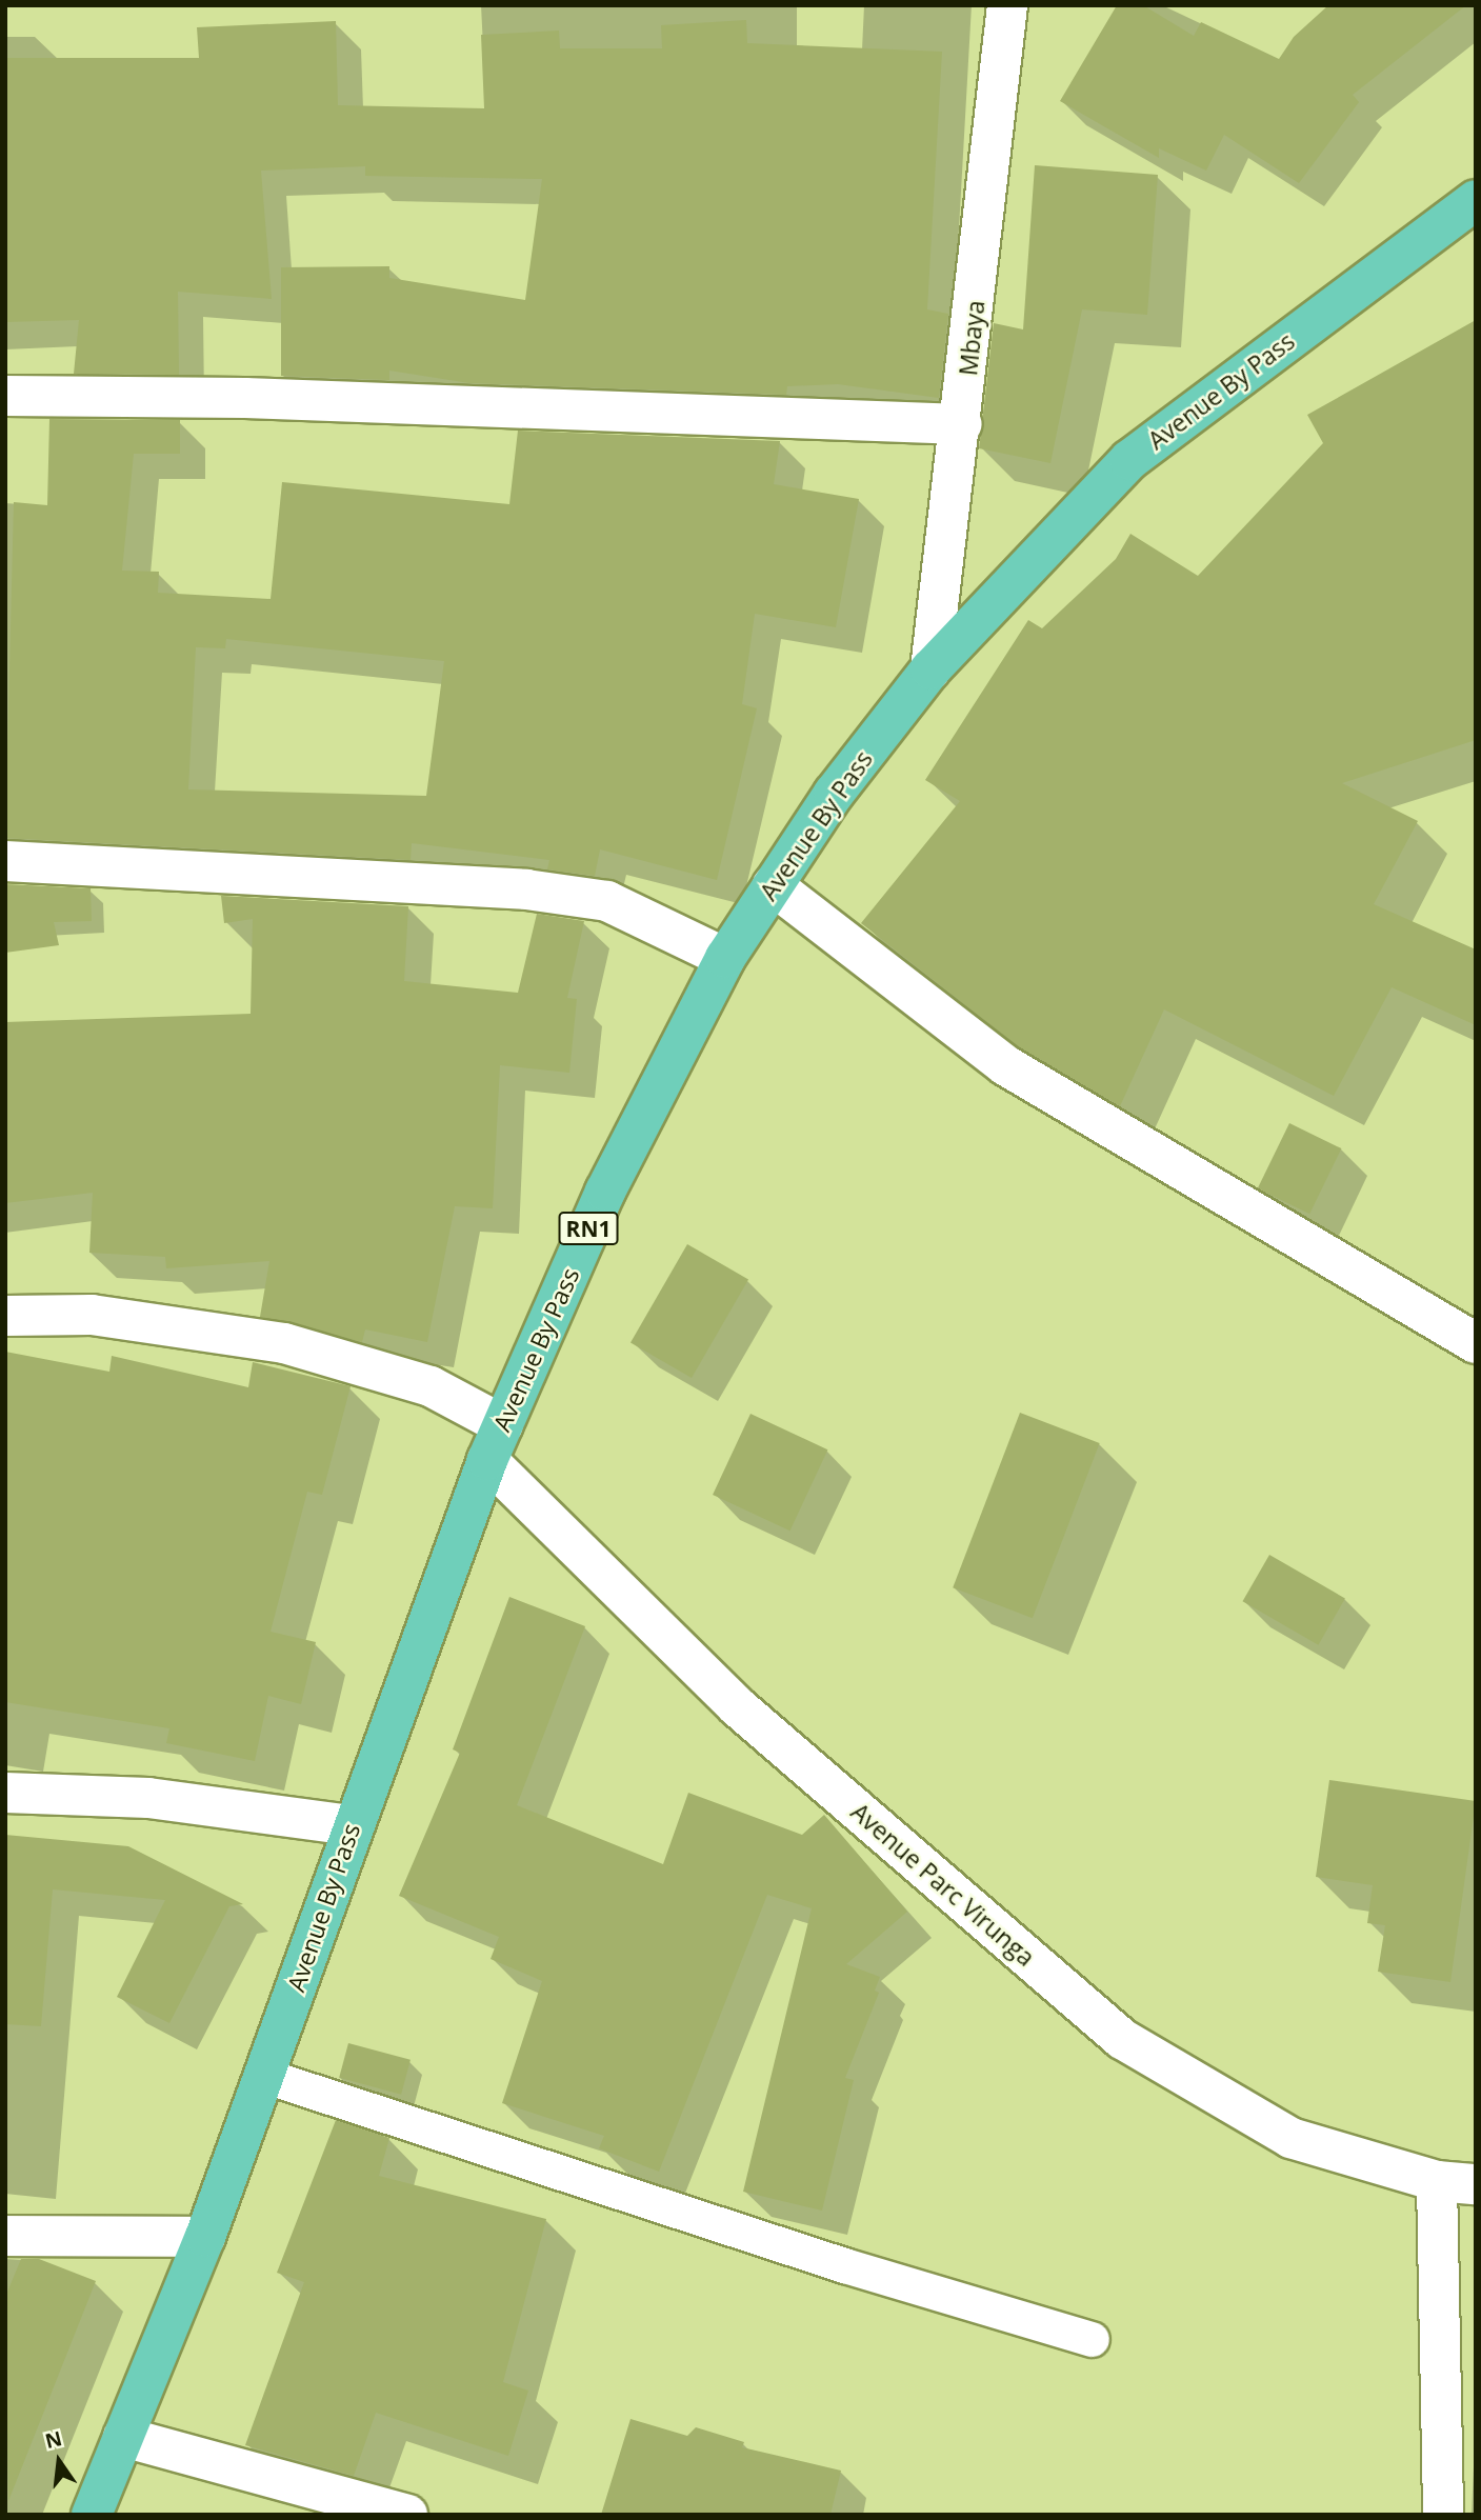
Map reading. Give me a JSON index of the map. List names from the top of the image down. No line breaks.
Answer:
{"streets":{"highway":["Avenue By Pass","RN1"],"street":["Mbaya","Avenue Parc Virunga"]},"crossings":[["Mbaya","Avenue By Pass"],["Avenue By Pass","Avenue Parc Virunga"]],"north":"top"}
